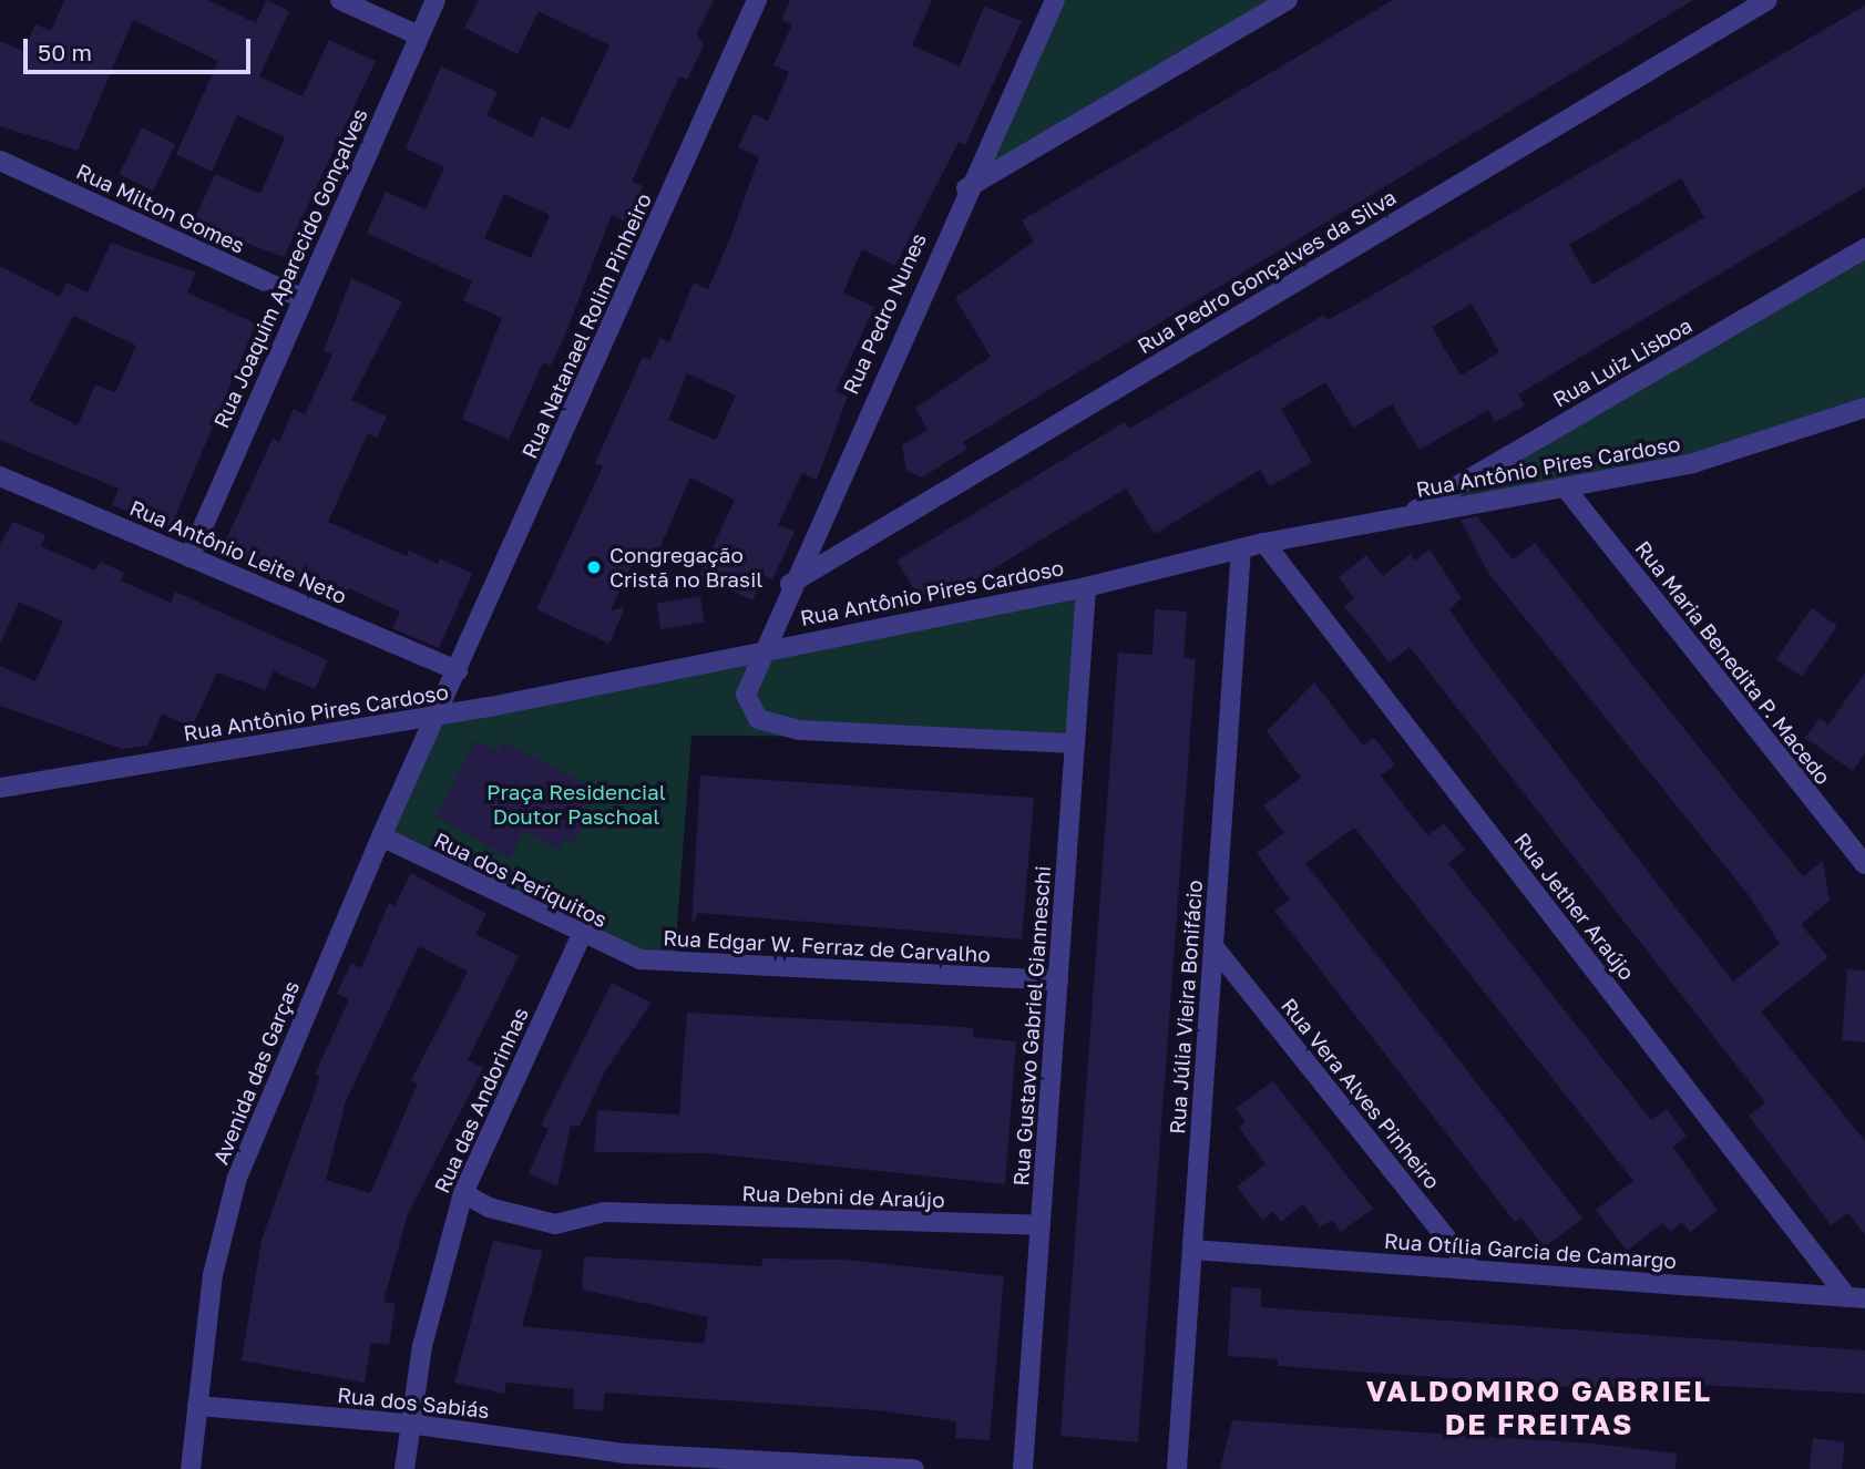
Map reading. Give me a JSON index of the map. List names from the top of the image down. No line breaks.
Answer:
{"streets":{"street":["Rua Milton Gomes","Rua Joaquim Aparecido Gonçalves","Rua Pedro Gonçalves da Silva","Rua Pedro Nunes","Rua Natanael Rolim Pinheiro","Rua Luiz Lisboa","Rua Antônio Pires Cardoso","Rua Antônio Leite Neto","Rua Maria Benedita P. Macedo","Rua dos Periquitos","Rua Jether Araújo","Rua Edgar W. Ferraz de Carvalho","Rua Júlia Vieira Bonifácio","Rua Gustavo Gabriel Gianneschi","Avenida das Garças","Rua Vera Alves Pinheiro","Rua das Andorinhas","Rua Debni de Araújo","Rua Otília Garcia de Camargo","Rua dos Sabiás"]},"crossings":[["Rua Milton Gomes","Rua Joaquim Aparecido Gonçalves"],["Rua Joaquim Aparecido Gonçalves","Rua Antônio Leite Neto"],["Rua Pedro Gonçalves da Silva","Rua Pedro Nunes"],["Rua Pedro Nunes","Rua Antônio Pires Cardoso"],["Rua Pedro Nunes","Rua Gustavo Gabriel Gianneschi"],["Rua Natanael Rolim Pinheiro","Rua Antônio Pires Cardoso"],["Rua Natanael Rolim Pinheiro","Rua Antônio Leite Neto"],["Rua Natanael Rolim Pinheiro","Avenida das Garças"],["Rua Luiz Lisboa","Rua Antônio Pires Cardoso"],["Rua Antônio Pires Cardoso","Rua Maria Benedita P. Macedo"],["Rua Antônio Pires Cardoso","Rua Jether Araújo"],["Rua Antônio Pires Cardoso","Rua Júlia Vieira Bonifácio"],["Rua Antônio Pires Cardoso","Rua Gustavo Gabriel Gianneschi"],["Rua Antônio Pires Cardoso","Avenida das Garças"],["Rua dos Periquitos","Rua Edgar W. Ferraz de Carvalho"],["Rua dos Periquitos","Avenida das Garças"],["Rua dos Periquitos","Rua das Andorinhas"],["Rua Jether Araújo","Rua Otília Garcia de Camargo"],["Rua Edgar W. Ferraz de Carvalho","Rua Gustavo Gabriel Gianneschi"],["Rua Júlia Vieira Bonifácio","Rua Vera Alves Pinheiro"],["Rua Júlia Vieira Bonifácio","Rua Otília Garcia de Camargo"],["Rua Gustavo Gabriel Gianneschi","Rua Debni de Araújo"],["Avenida das Garças","Rua dos Sabiás"],["Rua Vera Alves Pinheiro","Rua Otília Garcia de Camargo"],["Rua das Andorinhas","Rua Debni de Araújo"],["Rua das Andorinhas","Rua dos Sabiás"]],"districts":["VALDOMIRO GABRIEL DE FREITAS"],"parks":["Praça Residencial Doutor Paschoal"],"places":["Congregação Cristã no Brasil"],"scale_bar":"50 m"}
